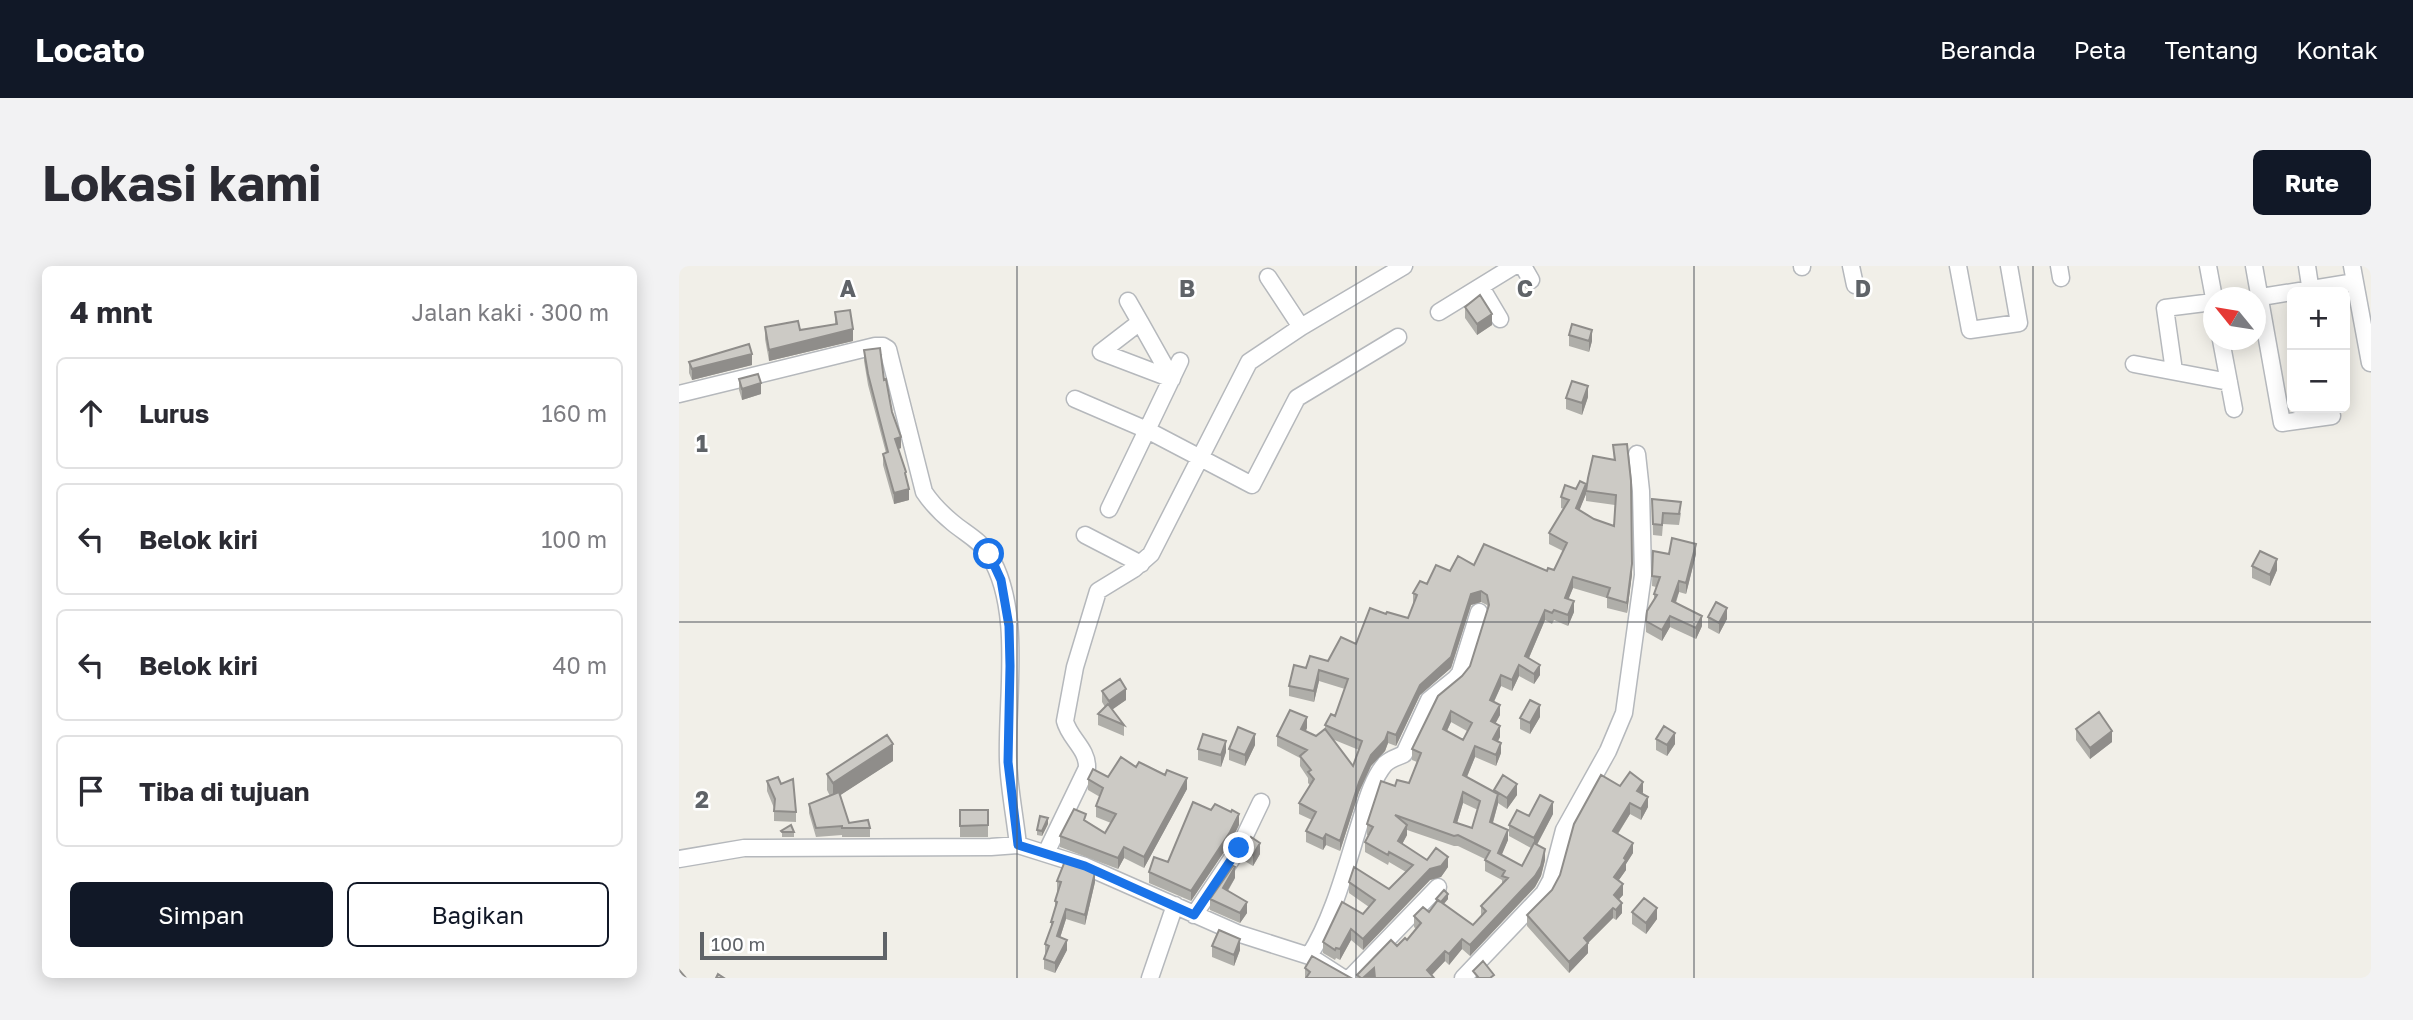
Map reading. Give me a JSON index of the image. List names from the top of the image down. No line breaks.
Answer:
{"scale_bar":"100 m","north":"top left","page":{"header":"Locato","nav":["Beranda","Peta","Tentang","Kontak"],"buttons":["Rute",["Simpan","Bagikan"]],"title":"Lokasi kami","heading":["4 mnt","Jalan kaki · 300 m"],"map_buttons":["+","−"],"list":[["Lurus","160 m"],["Belok kiri","100 m"],["Belok kiri","40 m"],"Tiba di tujuan"],"scale":"100 m"},"grid":{"columns":["A","B","C","D"],"rows":["1","2"]}}
